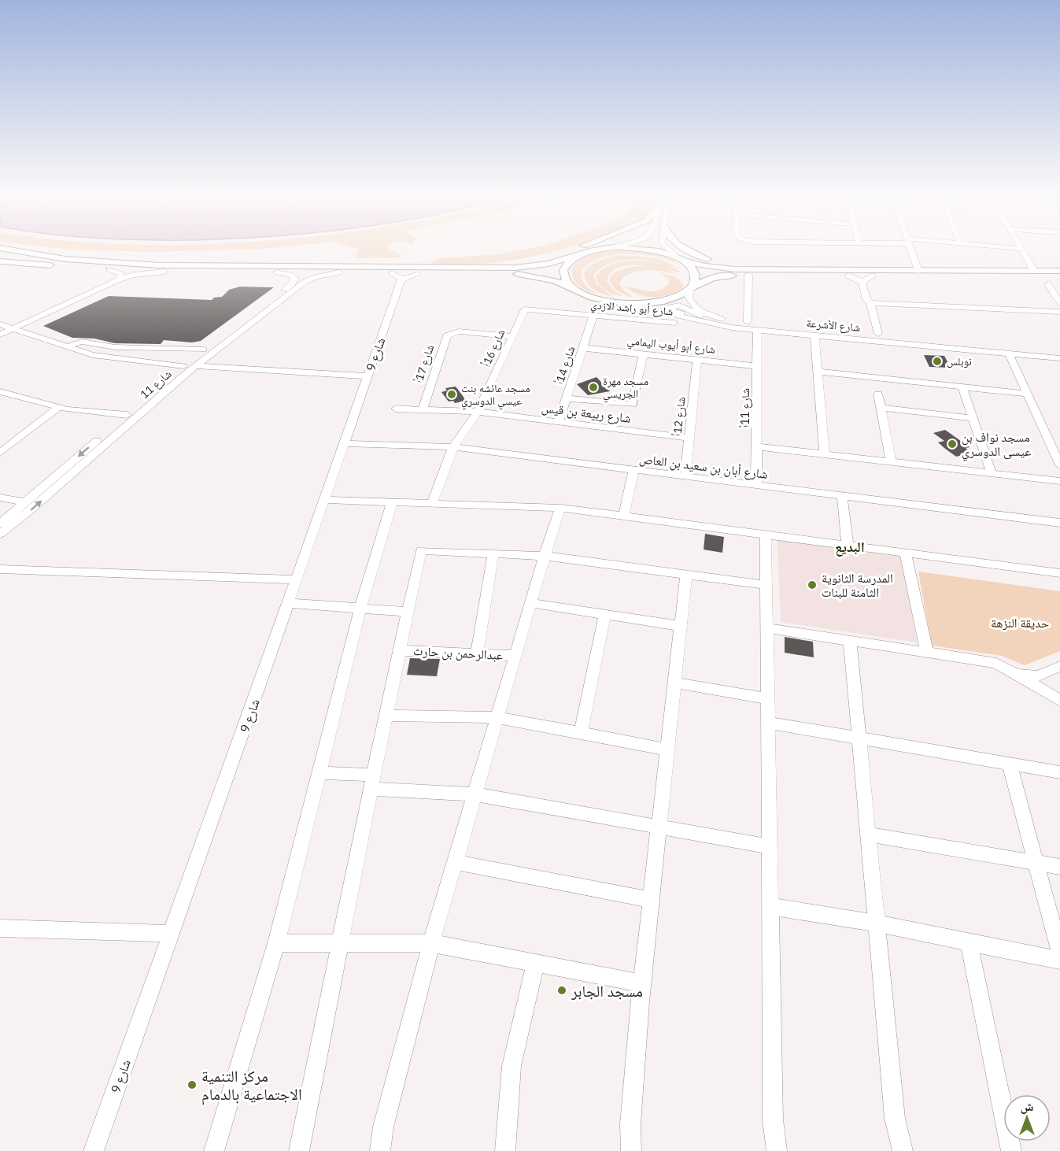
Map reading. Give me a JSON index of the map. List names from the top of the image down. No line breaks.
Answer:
{"streets":{"street":["شارع أبو راشد الازدي","شارع الأشرعة","شارع أبو أيوب اليمامي","شارع 16أ","شارع 9","شارع 17أ","شارع 14أ","شارع 11","شارع 11أ","شارع ربيعة بن قيس","شارع 12أ","شارع أبان بن سعيد بن العاص","عبدالرحمن بن حارث"]},"crossings":[["شارع أبو راشد الازدي","شارع الأشرعة"],["شارع أبو راشد الازدي","شارع 16أ"],["شارع أبو راشد الازدي","شارع 14أ"],["شارع الأشرعة","شارع 11أ"],["شارع أبو أيوب اليمامي","شارع 14أ"],["شارع أبو أيوب اليمامي","شارع 11أ"],["شارع أبو أيوب اليمامي","شارع 12أ"],["شارع 16أ","شارع 17أ"],["شارع 16أ","شارع ربيعة بن قيس"],["شارع 16أ","شارع أبان بن سعيد بن العاص"],["شارع 9","شارع أبان بن سعيد بن العاص"],["شارع 17أ","شارع ربيعة بن قيس"],["شارع 14أ","شارع ربيعة بن قيس"],["شارع 11أ","شارع أبان بن سعيد بن العاص"],["شارع ربيعة بن قيس","شارع 12أ"],["شارع 12أ","شارع أبان بن سعيد بن العاص"]],"districts":["البديع"],"parks":["حديقة النزهة"],"places":["نوبلس","مسجد مهرة الجريسي","مسجد عائشه بنت عيسي الدوسري","مسجد نواف بن عيسى الدوسري","المدرسة الثانوية الثامنة للبنات","مسجد الجابر","مركز التنمية الاجتماعية بالدمام"],"north":"top"}
